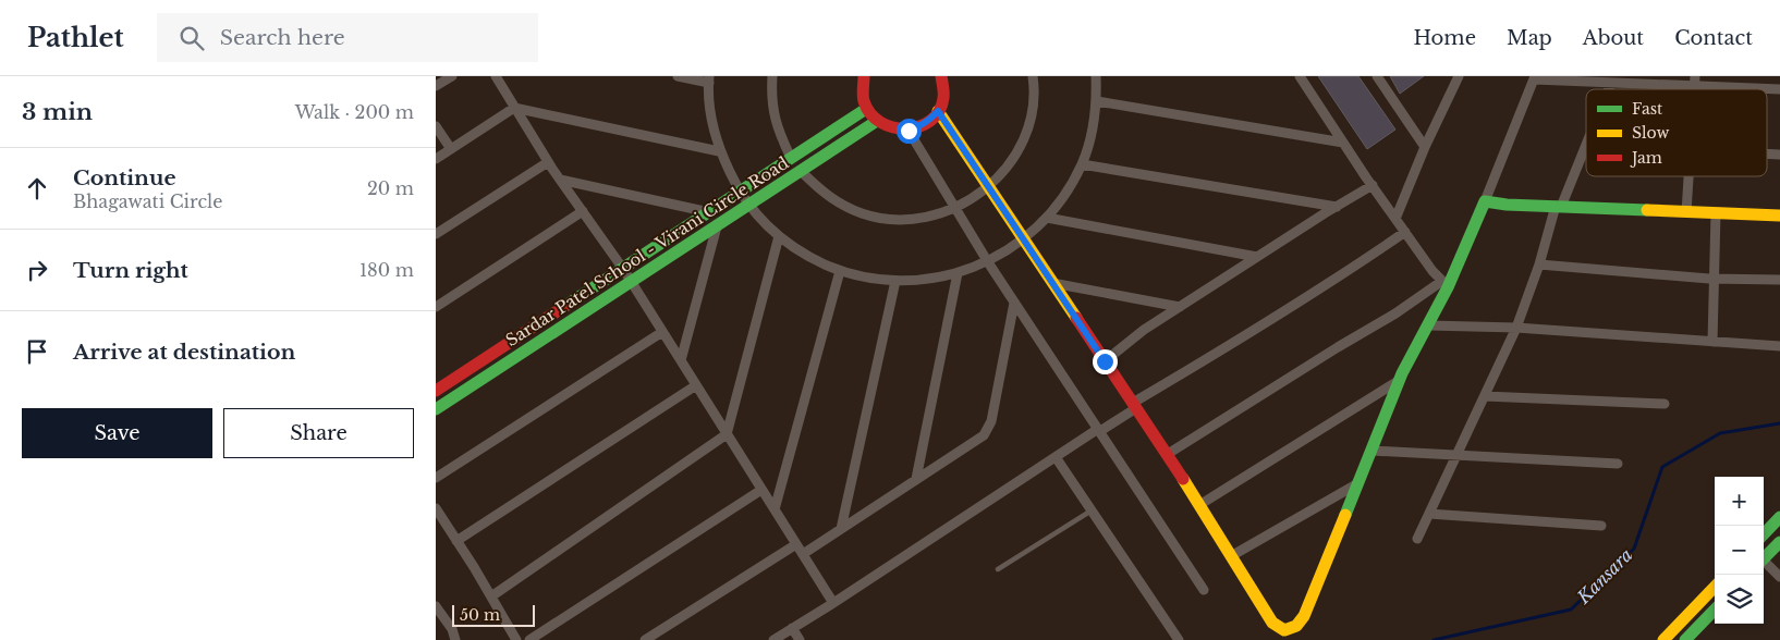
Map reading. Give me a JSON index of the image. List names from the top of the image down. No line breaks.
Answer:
{"streets":{"street":["Sardar Patel School - Virani Circle Road"]},"water":["Kansara"],"legend":["Fast","Slow","Jam"],"scale_bar":"50 m","page":{"header":"Pathlet","search":"Search here","nav":["Home","Map","About","Contact"],"heading":["3 min","Walk · 200 m"],"list":[["Continue","Bhagawati Circle","20 m"],["Turn right","180 m"],"Arrive at destination"],"buttons":["Save","Share"],"map_buttons":["+","−"],"scale":"50 m"}}
